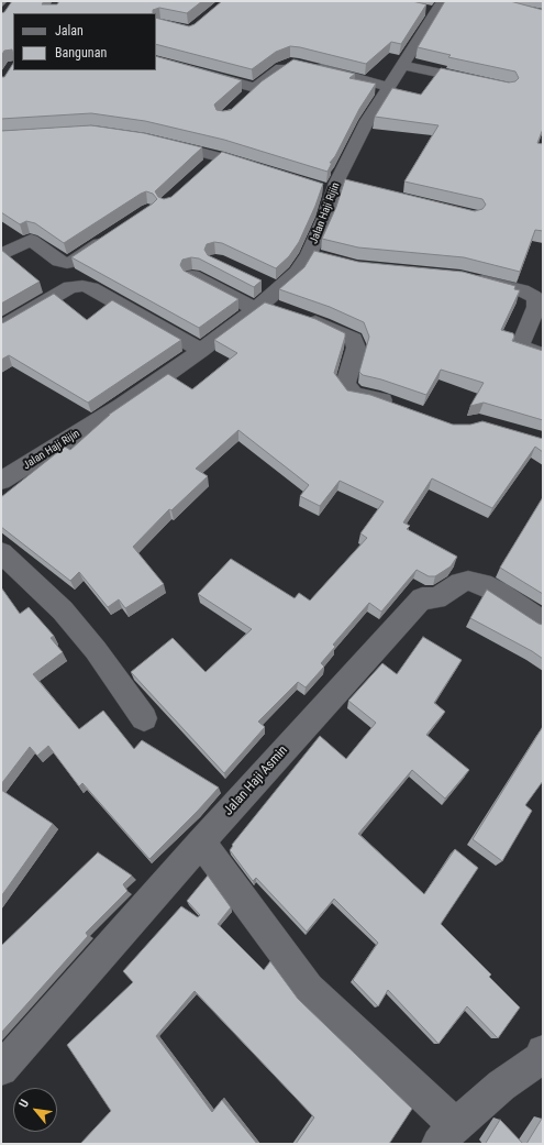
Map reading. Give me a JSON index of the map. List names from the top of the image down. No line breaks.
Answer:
{"streets":{"street":["Jalan Haji Rijin","Jalan Haji Asmin"]},"legend":["Jalan","Bangunan"],"north":"top left"}
